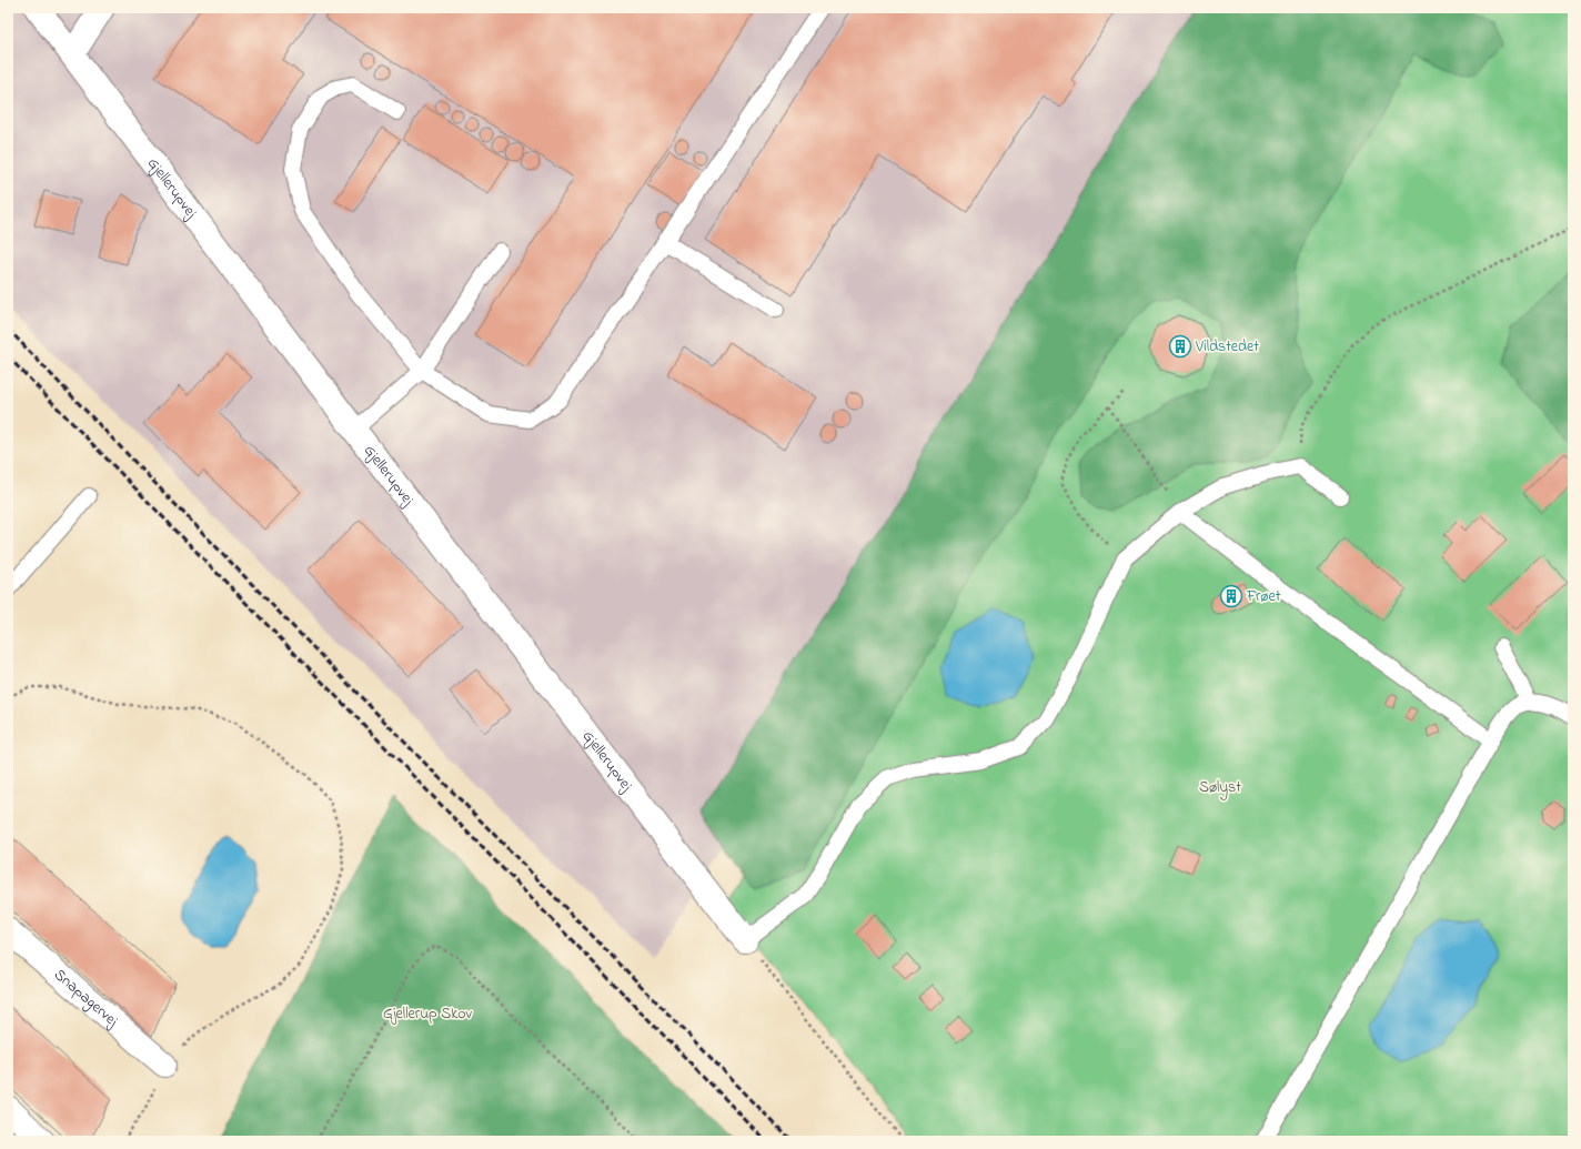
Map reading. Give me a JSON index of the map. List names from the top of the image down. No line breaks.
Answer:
{"streets":{"street":["Gjellerupvej","Snapagervej"]},"parks":["Sølyst","Gjellerup Skov"],"places":{"building":["Vildstedet","Frøet"]}}
